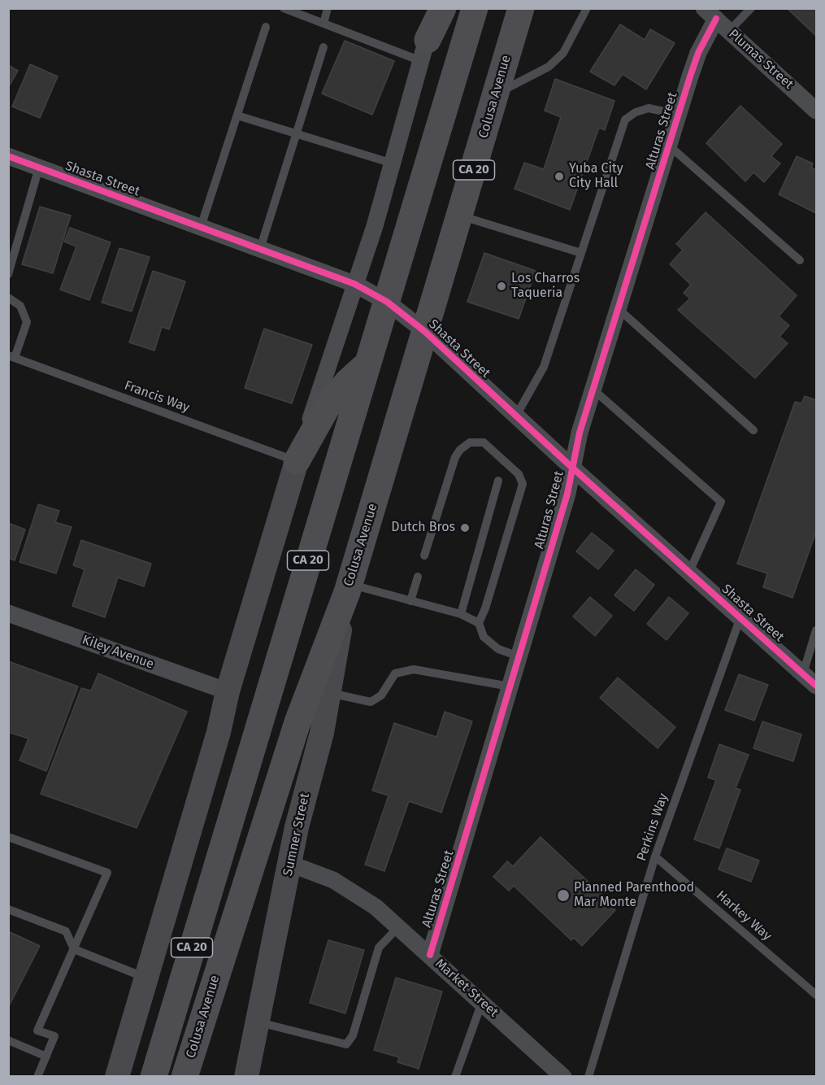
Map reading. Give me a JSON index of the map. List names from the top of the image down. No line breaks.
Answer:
{"streets":{"highway":["Colusa Avenue","CA 20"],"main road":["Sumner Street"],"street":["Plumas Street","Alturas Street","Shasta Street","Kiley Avenue","Market Street"],"lane":["Francis Way","Perkins Way","Harkey Way"]},"crossings":[["Plumas Street","Alturas Street"],["Colusa Avenue","Shasta Street"],["Colusa Avenue","Sumner Street"],["Alturas Street","Shasta Street"],["Alturas Street","Market Street"],["CA 20","Shasta Street"],["Shasta Street","Perkins Way"],["Perkins Way","Harkey Way"],["Sumner Street","Market Street"]],"places":["Yuba City City Hall","Los Charros Taqueria","Dutch Bros","Planned Parenthood Mar Monte"]}
